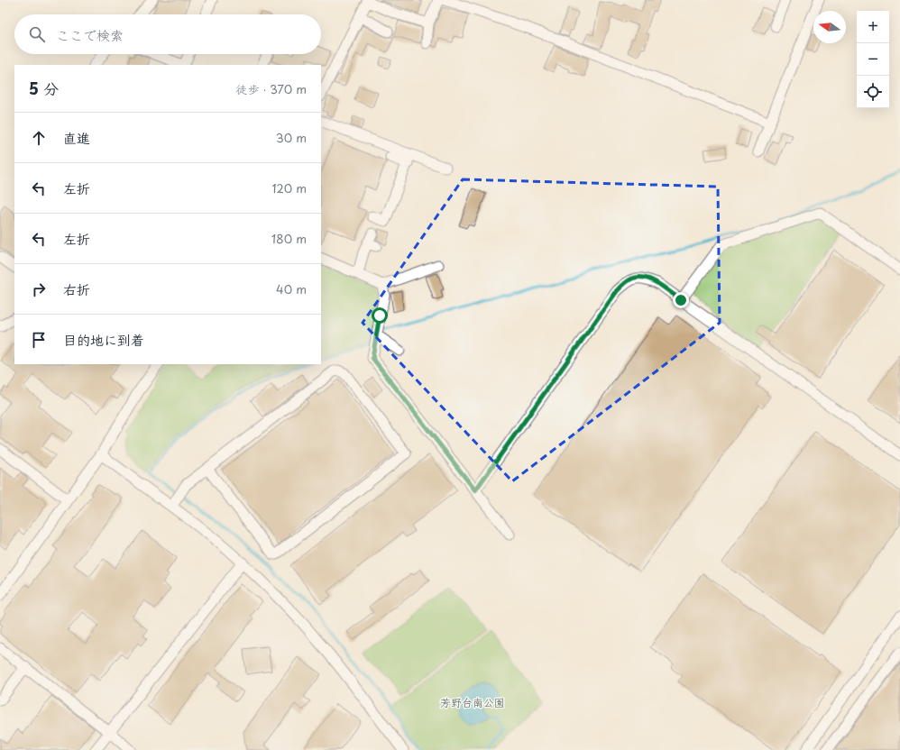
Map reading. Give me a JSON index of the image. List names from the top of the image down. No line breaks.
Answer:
{"parks":["芳野台南公園"],"north":"left","page":{"map_buttons":["+","−"],"search":"ここで検索","heading":["5 分","徒歩 · 370 m"],"list":[["直進","30 m"],["左折","120 m"],["左折","180 m"],["右折","40 m"],"目的地に到着"]}}
